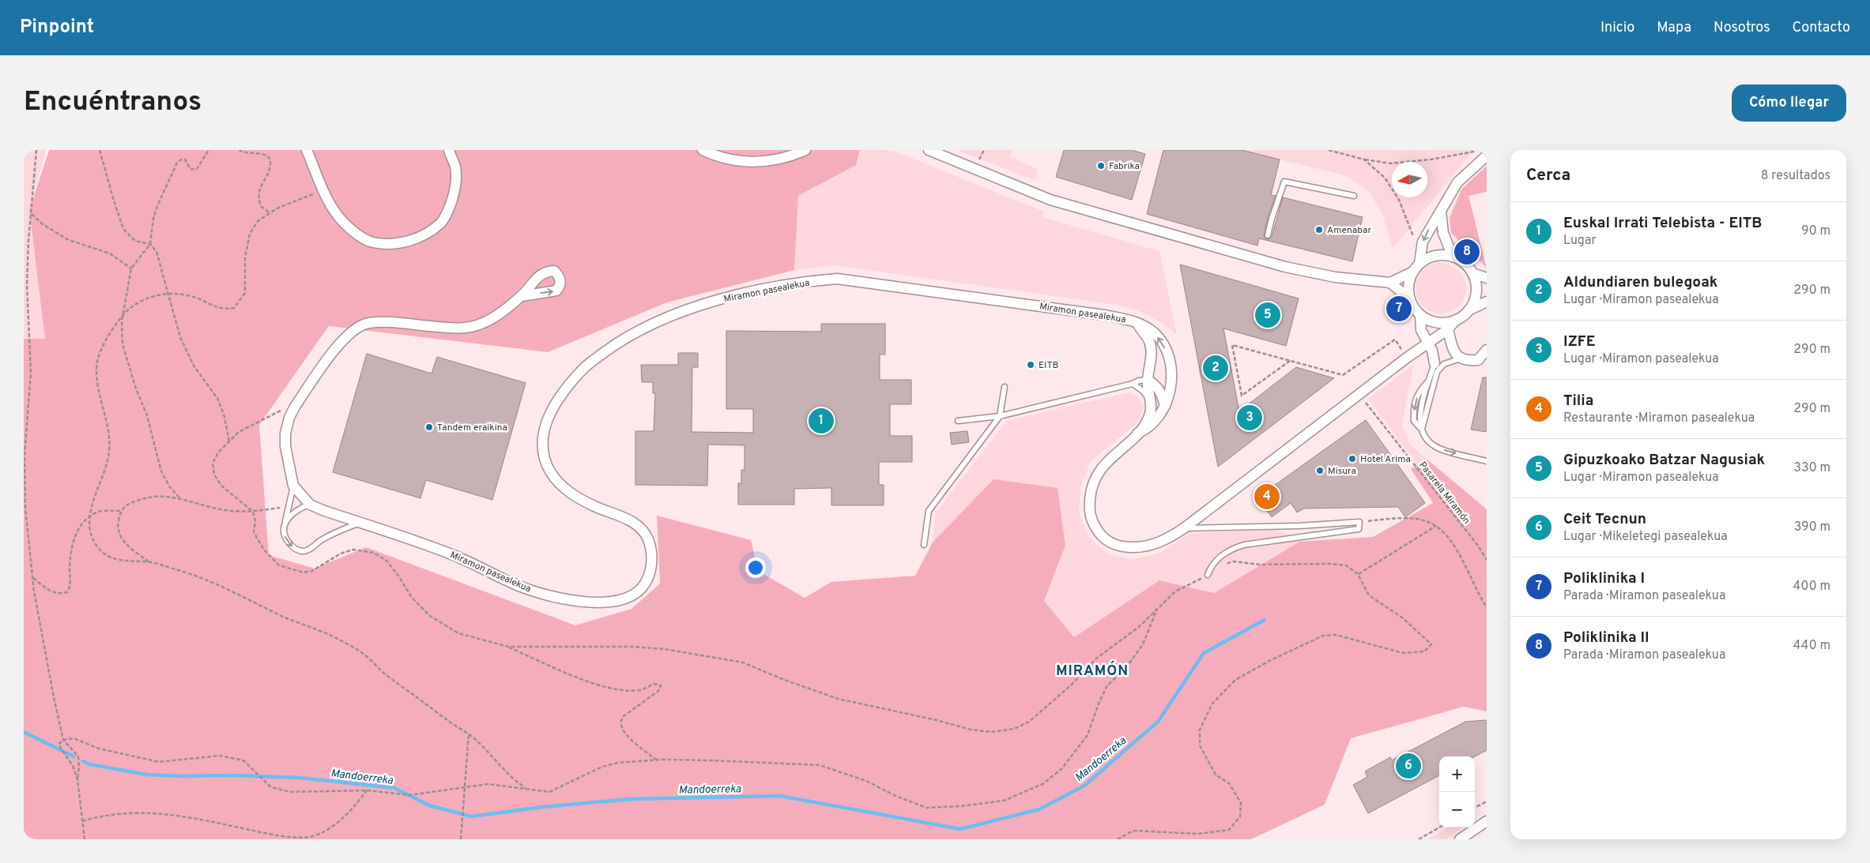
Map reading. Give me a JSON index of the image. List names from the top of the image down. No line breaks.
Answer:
{"streets":{"street":["Miramon pasealekua"],"path":["Pasarela Miramón"]},"districts":["MIRAMÓN"],"water":["Mandoerreka"],"places":["Fabrika","Amenabar","EITB","Tandem eraikina","Hotel Arima","Misura"],"north":"left","page":{"header":"Pinpoint","nav":["Inicio","Mapa","Nosotros","Contacto"],"buttons":"Cómo llegar","title":"Encuéntranos","heading":["Cerca","8 resultados"],"list":[{"mark":"1","name":"Euskal Irrati Telebista - EITB","note":"Lugar","value":"90 m"},{"mark":"2","name":"Aldundiaren bulegoak","note":"Lugar · Miramon pasealekua","value":"290 m"},{"mark":"3","name":"IZFE","note":"Lugar · Miramon pasealekua","value":"290 m"},{"mark":"4","name":"Tilia","note":"Restaurante · Miramon pasealekua","value":"290 m"},{"mark":"5","name":"Gipuzkoako Batzar Nagusiak","note":"Lugar · Miramon pasealekua","value":"330 m"},{"mark":"6","name":"Ceit Tecnun","note":"Lugar · Mikeletegi pasealekua","value":"390 m"},{"mark":"7","name":"Poliklinika I","note":"Parada · Miramon pasealekua","value":"400 m"},{"mark":"8","name":"Poliklinika II","note":"Parada · Miramon pasealekua","value":"440 m"}],"pins":["8","7","5","2","3","1","4","6"],"map_buttons":["+","−"]}}
